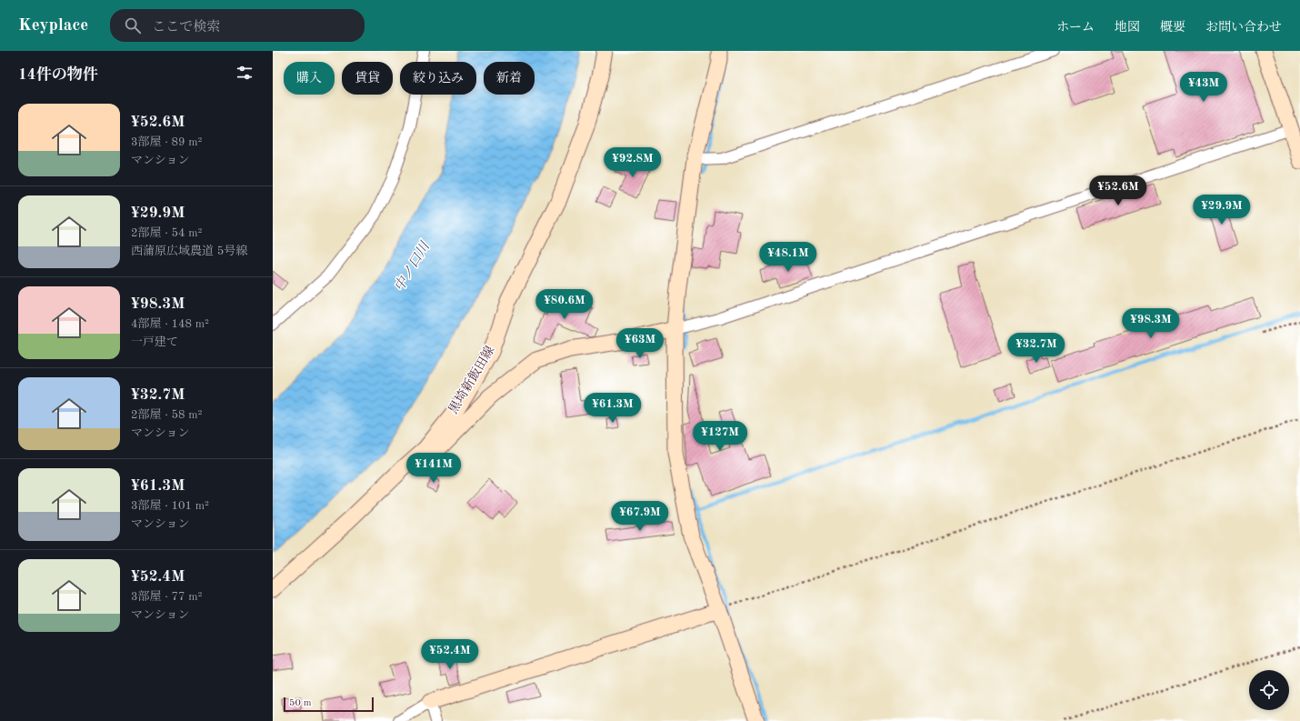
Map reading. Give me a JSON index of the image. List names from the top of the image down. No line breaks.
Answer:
{"streets":{"street":["黒埼新飯田線"]},"water":["中ノ口川"],"scale_bar":"50 m","page":{"header":"Keyplace","search":"ここで検索","nav":["ホーム","地図","概要","お問い合わせ"],"heading":"14件の物件","chip":["購入","賃貸","絞り込み","新着"],"price":["¥43M","¥92.8M","¥52.6M","¥29.9M","¥48.1M","¥80.6M","¥98.3M","¥63M","¥32.7M","¥61.3M","¥127M","¥141M","¥67.9M","¥52.4M"],"list":[{"name":"¥52.6M","note":"3部屋 · 89 m² · マンション"},{"name":"¥29.9M","note":"2部屋 · 54 m² · 西蒲原広域農道 5号線"},{"name":"¥98.3M","note":"4部屋 · 148 m² · 一戸建て"},{"name":"¥32.7M","note":"2部屋 · 58 m² · マンション"},{"name":"¥61.3M","note":"3部屋 · 101 m² · マンション"},{"name":"¥52.4M","note":"3部屋 · 77 m² · マンション"}],"scale":"50 m"}}
